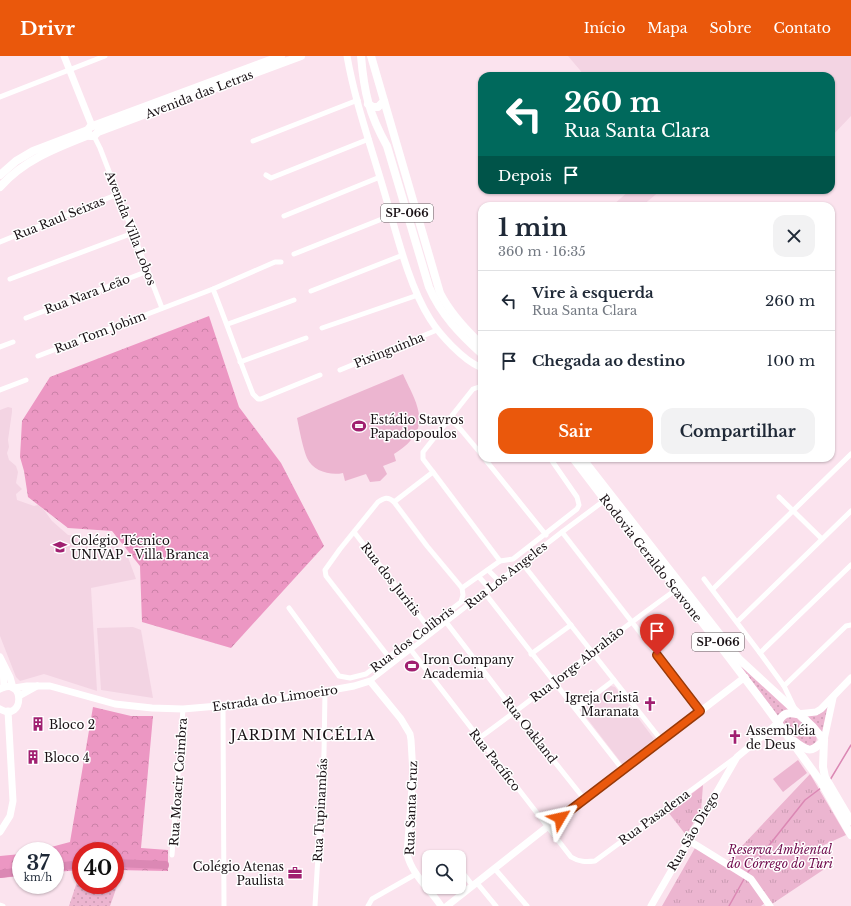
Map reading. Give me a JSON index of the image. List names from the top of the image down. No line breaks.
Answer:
{"streets":{"main road":["Avenida das Letras","SP-066","Rodovia Geraldo Scavone","Estrada do Limoeiro","Rua Santa Cruz","Rua São Diego"],"street":["Rua Raul Seixas","Avenida Villa Lobos","Rua Nara Leão","Rua Tom Jobim","Pixinguinha","Rua Los Angeles","Rua dos Juritis","Rua dos Colibris","Rua Jorge Abrahão","Rua Oakland","Rua Pacífico","Rua Moacir Coimbra","Rua Tupinambás","Rua Pasadena"]},"crossings":[["Avenida das Letras","Avenida Villa Lobos"],["Rua Raul Seixas","Avenida Villa Lobos"],["Avenida Villa Lobos","Rua Nara Leão"],["Avenida Villa Lobos","Rua Tom Jobim"],["Rodovia Geraldo Scavone","Rua Los Angeles"],["Rodovia Geraldo Scavone","Rua Jorge Abrahão"],["Rodovia Geraldo Scavone","Rua São Diego"],["Rua Los Angeles","Estrada do Limoeiro"],["Rua Los Angeles","Rua Oakland"],["Rua Los Angeles","Rua Pacífico"],["Rua Los Angeles","Rua Santa Cruz"],["Rua dos Juritis","Rua dos Colibris"],["Rua Jorge Abrahão","Rua Oakland"],["Rua Jorge Abrahão","Rua Pacífico"],["Estrada do Limoeiro","Rua Moacir Coimbra"],["Estrada do Limoeiro","Rua Santa Cruz"],["Estrada do Limoeiro","Rua Tupinambás"],["Rua Pacífico","Rua Pasadena"],["Rua Pasadena","Rua São Diego"]],"districts":["JARDIM NICÉLIA"],"parks":["Reserva Ambiental do Córrego do Turi"],"places":{"sports":["Estádio Stavros Papadopoulos","Iron Company Academia"],"school or university":["Colégio Técnico UNIVAP - Villa Branca"],"church":["Igreja Cristã Maranata","Assembléia de Deus"],"building":["Bloco 2","Bloco 4"],"office":["Colégio Atenas Paulista"]},"page":{"header":"Drivr","nav":["Início","Mapa","Sobre","Contato"],"turn":["260 m","Rua Santa Clara"],"then":"Depois","heading":["1 min","360 m · 16:35"],"list":[{"name":"Vire à esquerda","note":"Rua Santa Clara","value":"260 m"},{"name":"Chegada ao destino","value":"100 m"}],"buttons":["Sair","Compartilhar"],"speed":"37 km/h","limit":"40"}}
